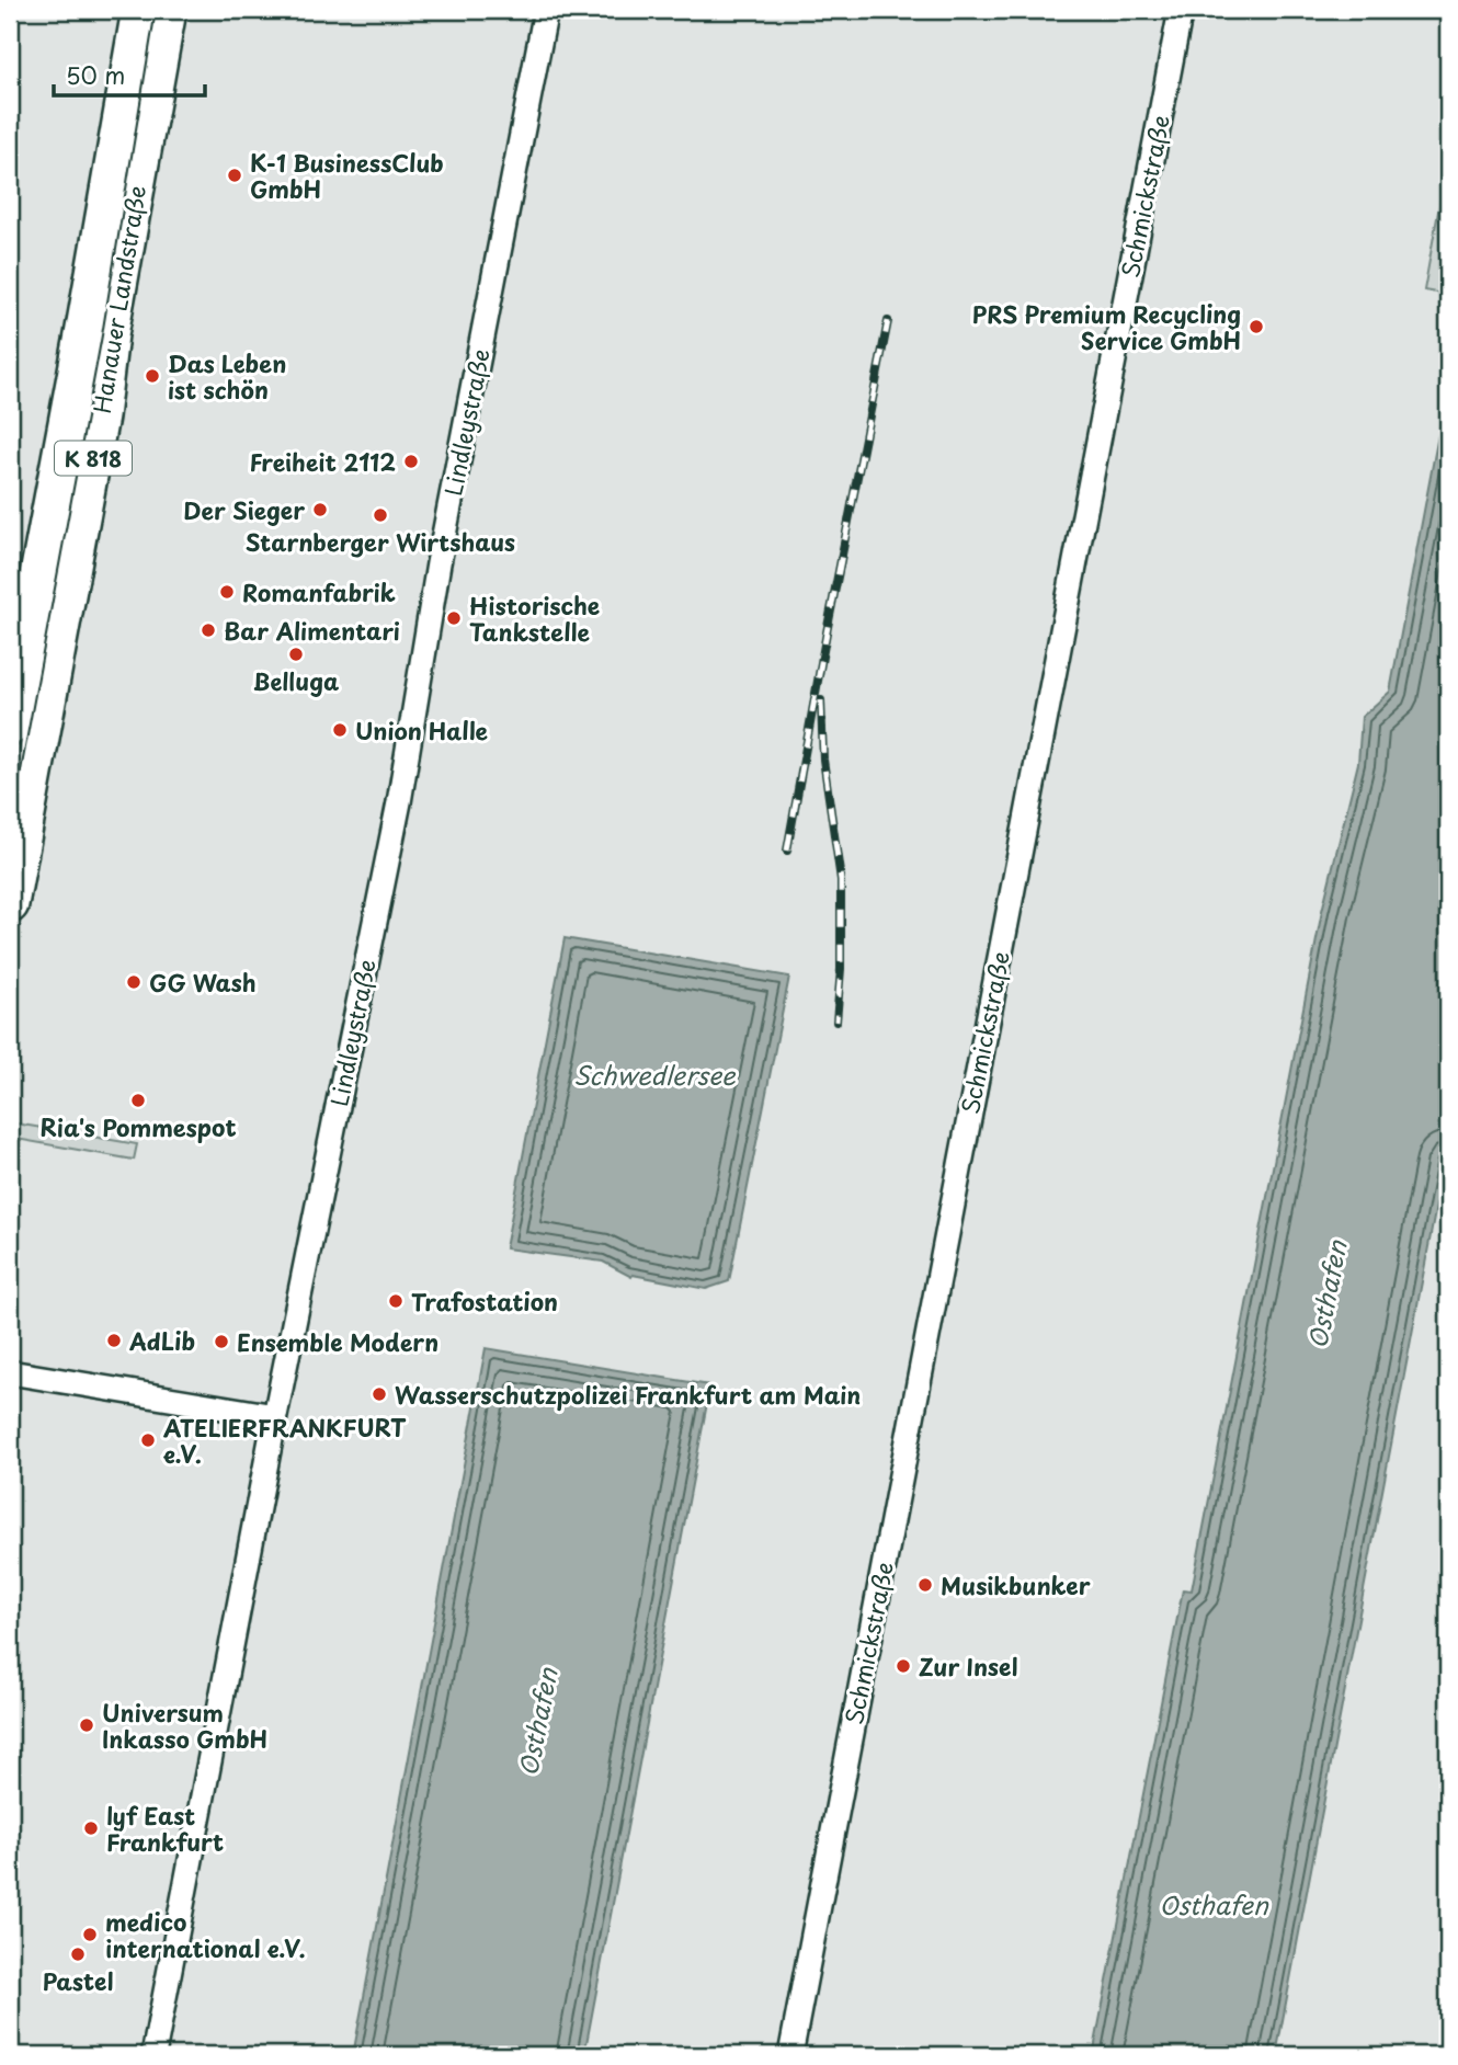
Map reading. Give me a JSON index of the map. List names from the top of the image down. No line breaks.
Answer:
{"streets":{"main road":["Hanauer Landstraße","K 818"],"street":["Schmickstraße","Lindleystraße"]},"water":["Schwedlersee","Osthafen"],"places":["K-1 BusinessClub GmbH","PRS Premium Recycling Service GmbH","Das Leben ist schön","Freiheit 2112","Der Sieger","Starnberger Wirtshaus","Romanfabrik","Historische Tankstelle","Bar Alimentari","Belluga","Union Halle","GG Wash","Ria's Pommespot","Trafostation","AdLib","Ensemble Modern","Wasserschutzpolizei Frankfurt am Main","ATELIERFRANKFURT e.V.","Musikbunker","Zur Insel","Universum Inkasso GmbH","lyf East Frankfurt","medico international e.V.","Pastel"],"scale_bar":"50 m"}
